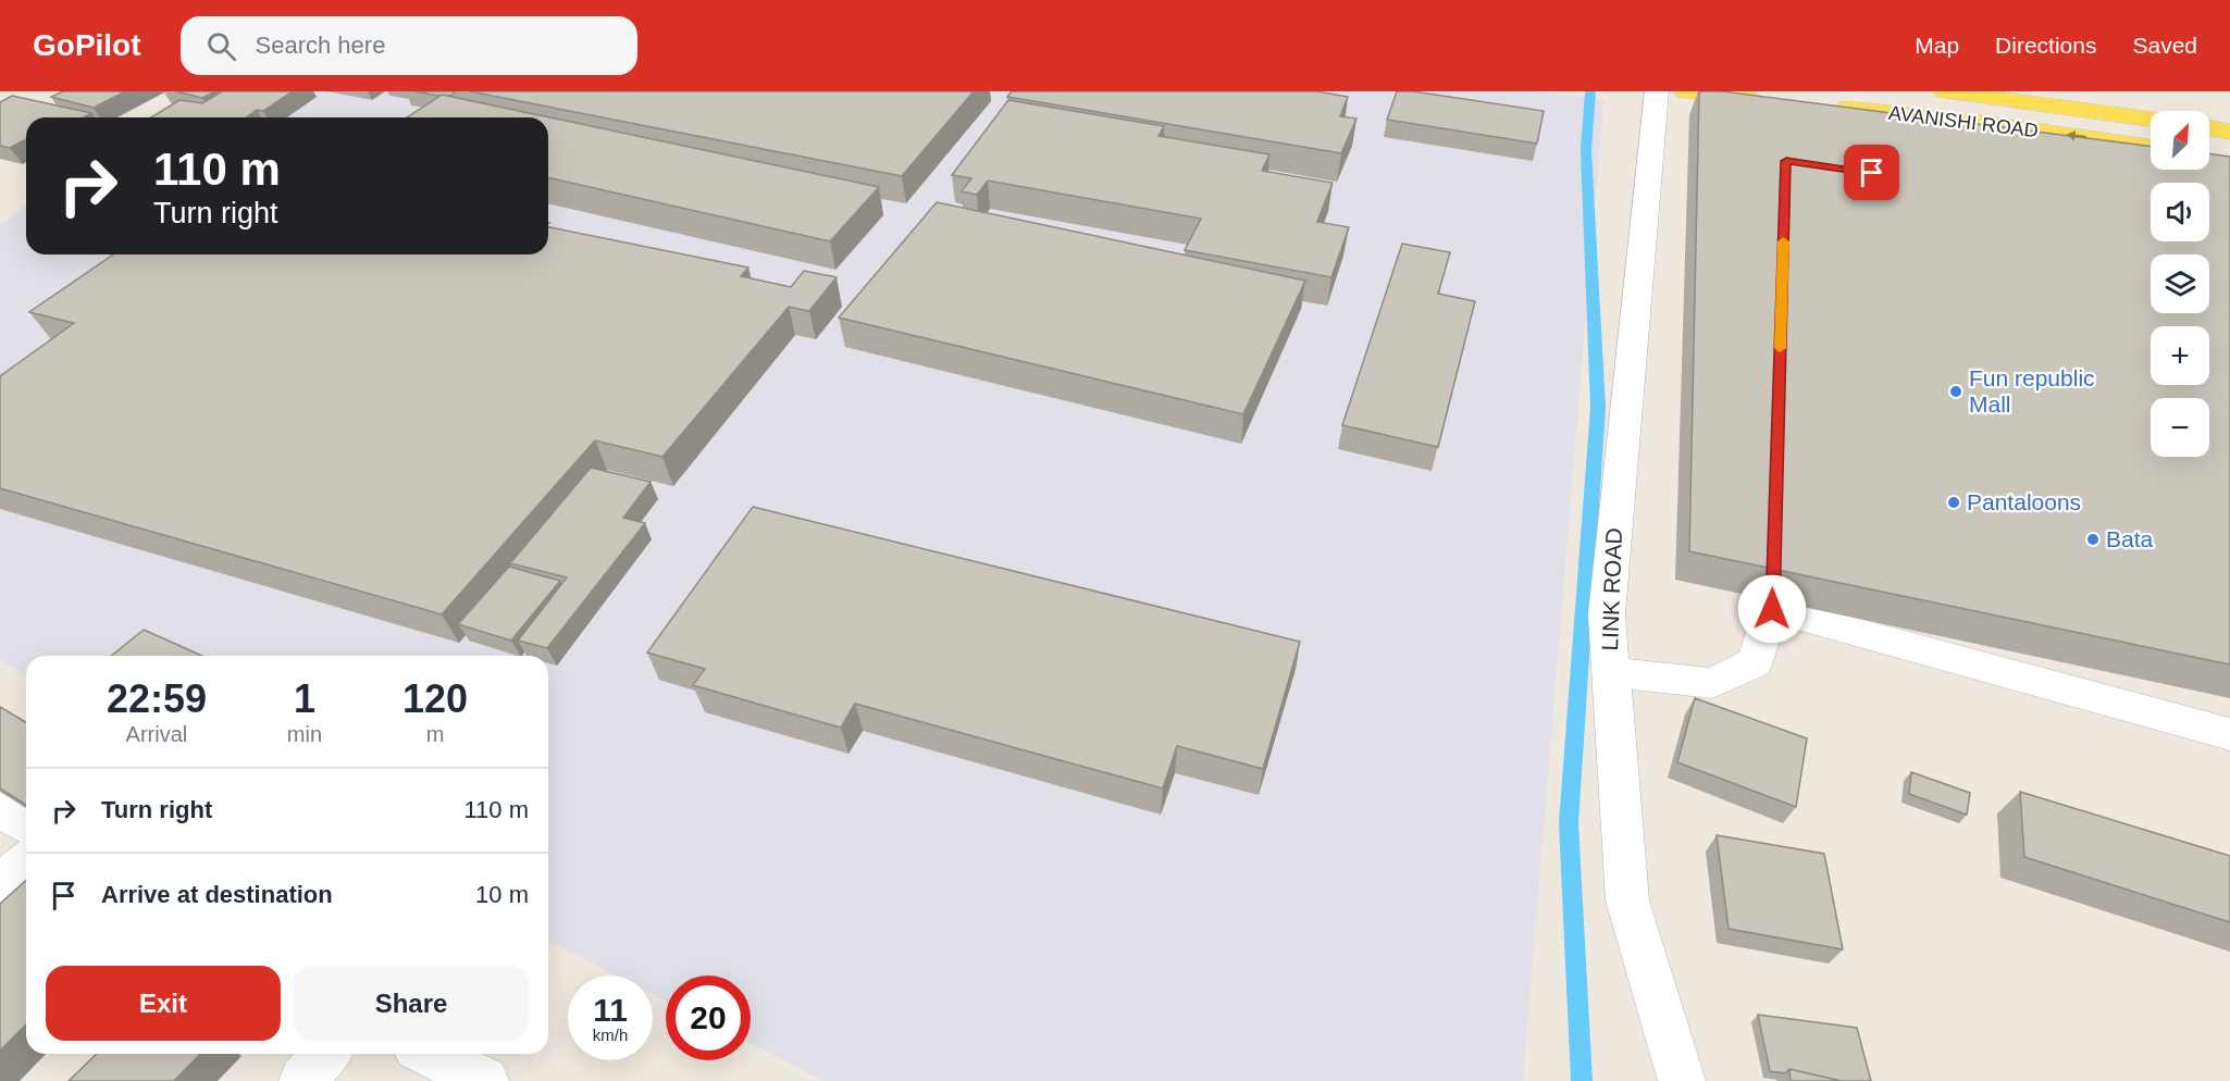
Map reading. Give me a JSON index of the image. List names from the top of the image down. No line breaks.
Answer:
{"streets":{"main road":["AVANISHI ROAD"],"street":["LINK ROAD"]},"places":["Fun republic Mall","Pantaloons","Bata"],"north":"top right","page":{"header":"GoPilot","search":"Search here","nav":["Map","Directions","Saved"],"map_buttons":["+","−"],"turn":["110 m","Turn right"],"eta":["22:59","Arrival","1","min","120","m"],"list":[{"name":"Turn right","value":"110 m"},{"name":"Arrive at destination","value":"10 m"}],"buttons":["Exit","Share"],"speed":"11 km/h","limit":"20"}}
